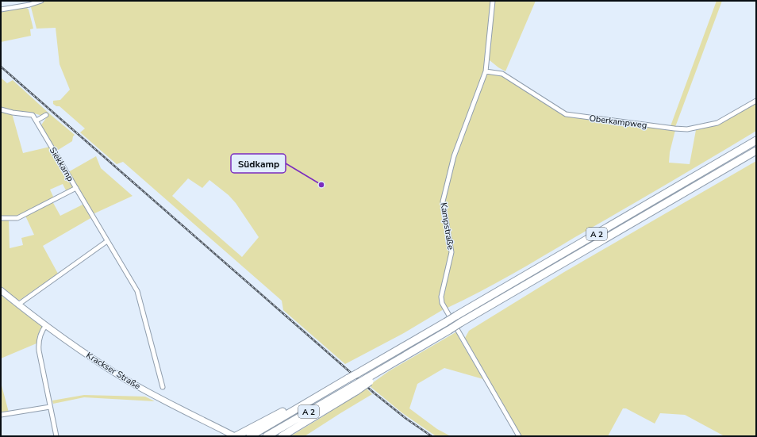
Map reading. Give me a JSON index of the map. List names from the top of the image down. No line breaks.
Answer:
{"streets":{"highway":["A 2"],"street":["Oberkampweg","Siekkamp","Kampstraße","Krackser Straße"]},"crossings":[["Oberkampweg","Kampstraße"]],"places":["Südkamp"]}
